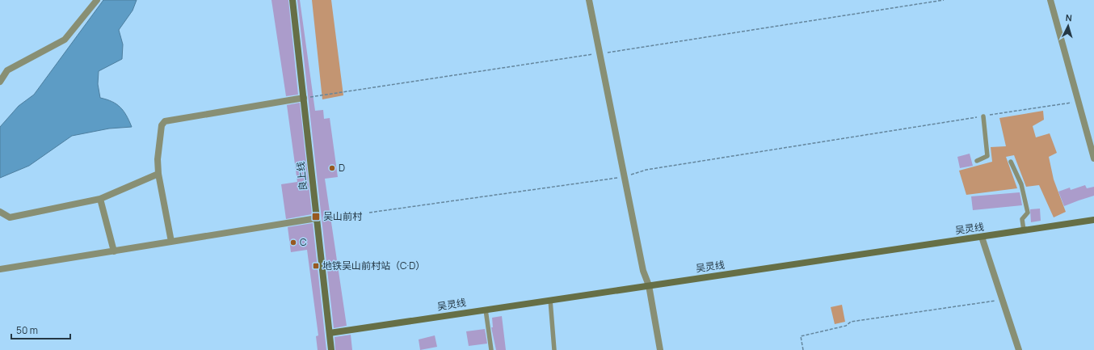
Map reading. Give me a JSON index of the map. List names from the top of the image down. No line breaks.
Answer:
{"streets":{"street":["良上线","吴灵线"]},"crossings":[["良上线","吴灵线"]],"places":{"other":["D","C"],"transit":["吴山前村","地铁吴山前村站（C·D）"]},"scale_bar":"50 m","north":"top"}
